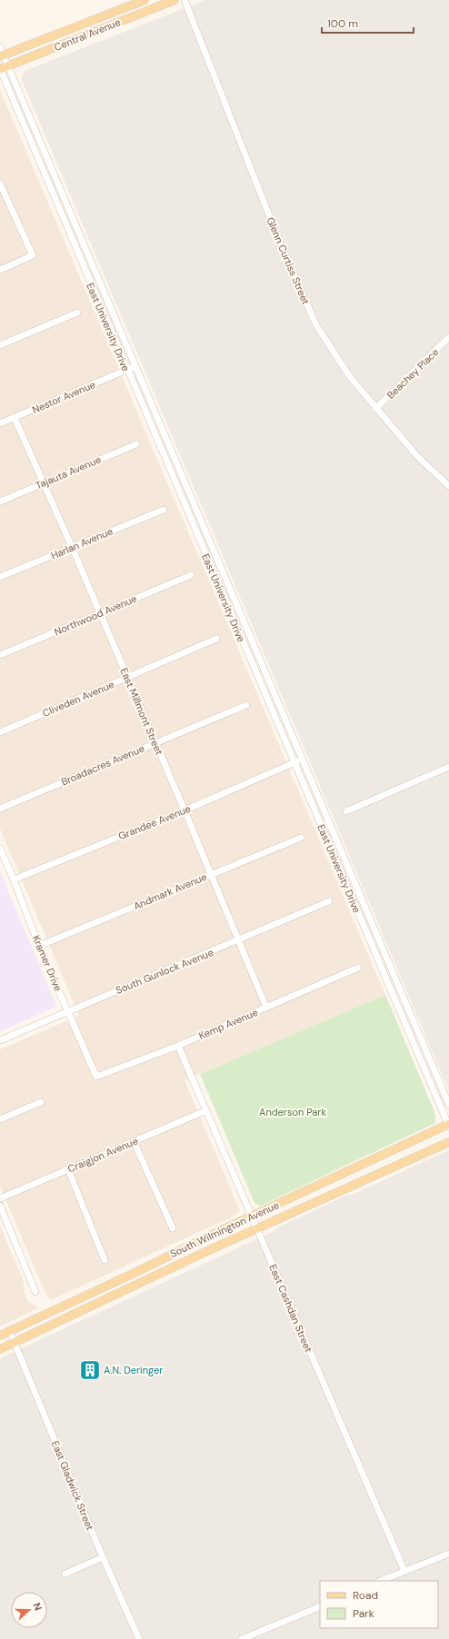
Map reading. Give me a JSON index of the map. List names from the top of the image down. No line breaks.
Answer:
{"streets":{"main road":["Central Avenue","South Wilmington Avenue"],"street":["Glenn Curtiss Street","East University Drive","Beachey Place","Nestor Avenue","Tajauta Avenue","Harlan Avenue","Northwood Avenue","Cliveden Avenue","East Millmont Street","Broadacres Avenue","Grandee Avenue","Andmark Avenue","Kramer Drive","South Gunlock Avenue","Kemp Avenue","Craigjon Avenue","East Cashdan Street","East Gladwick Street"]},"crossings":[["Central Avenue","East University Drive"],["Glenn Curtiss Street","Beachey Place"],["East University Drive","Nestor Avenue"],["East University Drive","Grandee Avenue"],["East University Drive","South Wilmington Avenue"],["Nestor Avenue","East Millmont Street"],["Tajauta Avenue","East Millmont Street"],["Harlan Avenue","East Millmont Street"],["Northwood Avenue","East Millmont Street"],["Cliveden Avenue","East Millmont Street"],["East Millmont Street","Broadacres Avenue"],["East Millmont Street","Grandee Avenue"],["East Millmont Street","Andmark Avenue"],["East Millmont Street","South Gunlock Avenue"],["East Millmont Street","Kemp Avenue"],["Grandee Avenue","Kramer Drive"],["Andmark Avenue","Kramer Drive"],["Kramer Drive","South Gunlock Avenue"],["Kramer Drive","Kemp Avenue"],["Kemp Avenue","East Cashdan Street"],["Craigjon Avenue","East Cashdan Street"],["South Wilmington Avenue","East Cashdan Street"],["South Wilmington Avenue","East Gladwick Street"]],"parks":["Anderson Park"],"places":{"building":["A.N. Deringer"]},"legend":["Road","Park"],"scale_bar":"100 m","north":"right"}
